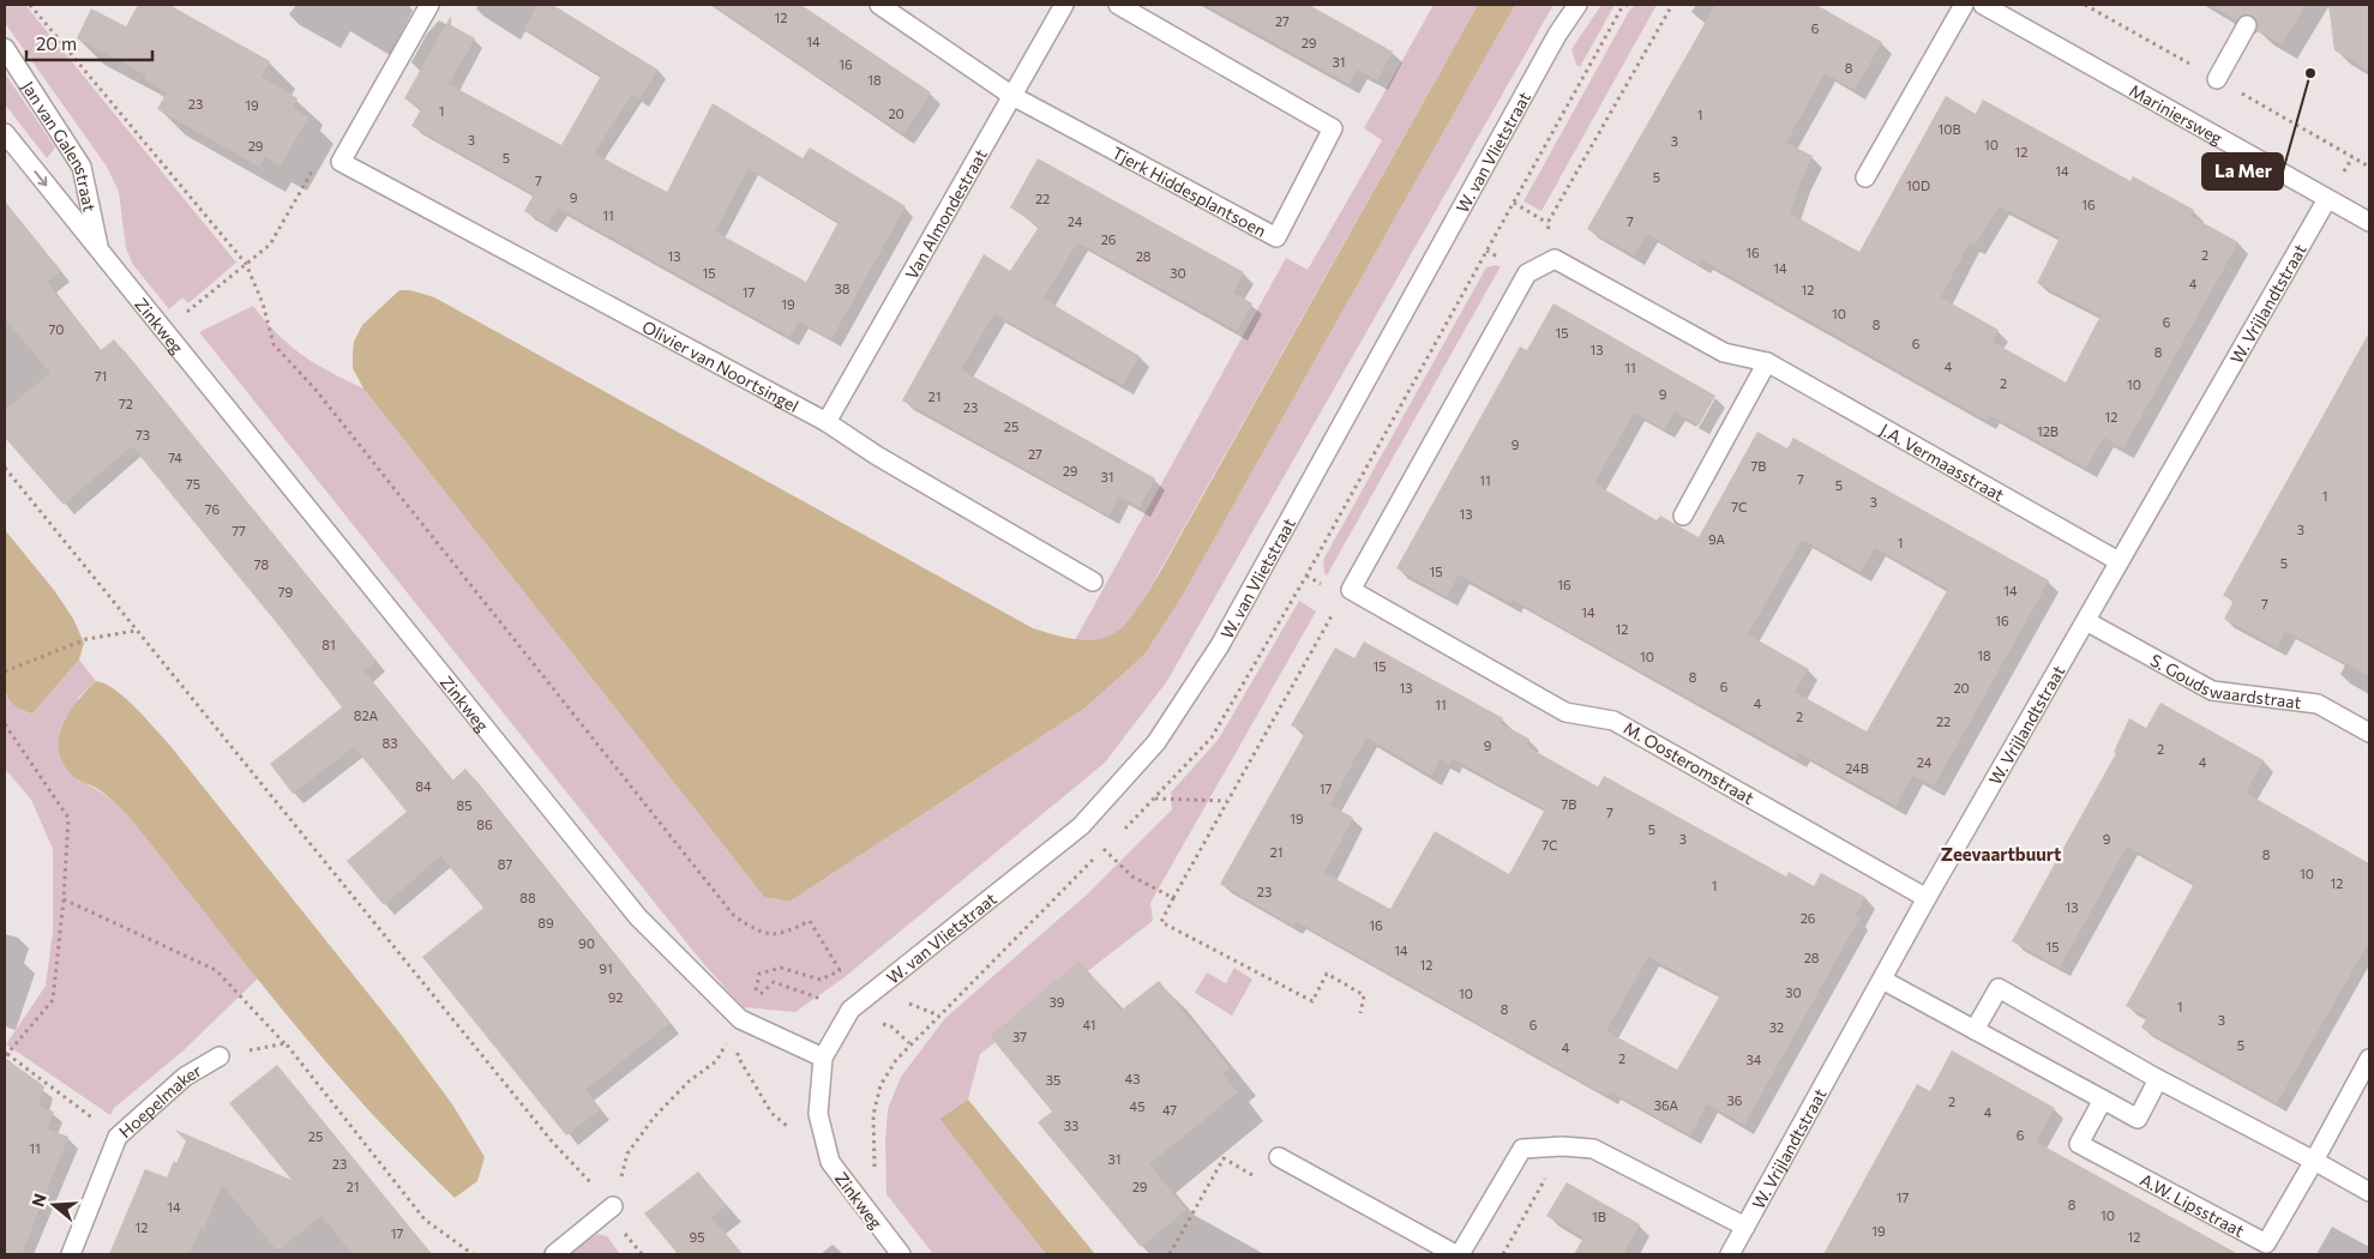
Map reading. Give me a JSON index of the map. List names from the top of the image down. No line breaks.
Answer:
{"streets":{"street":["Mariniersweg","Jan van Galenstraat","W. van Vlietstraat","Tjerk Hiddesplantsoen","Van Almondestraat","W. Vrijlandtstraat","Zinkweg","Olivier van Noortsingel","J.A. Vermaasstraat","S. Goudswaardstraat","M. Oosteromstraat","Hoepelmaker","A.W. Lipsstraat"]},"crossings":[["Mariniersweg","W. Vrijlandtstraat"],["Jan van Galenstraat","Zinkweg"],["W. van Vlietstraat","Zinkweg"],["Tjerk Hiddesplantsoen","Van Almondestraat"],["Van Almondestraat","Olivier van Noortsingel"],["W. Vrijlandtstraat","J.A. Vermaasstraat"],["W. Vrijlandtstraat","S. Goudswaardstraat"],["W. Vrijlandtstraat","M. Oosteromstraat"]],"districts":["Zeevaartbuurt"],"places":["La Mer"],"house_numbers":["12","27","6","14","29","31","16","8","18","23","19","1","20","1","10B","3","3","10","29","12","5","14","5","7","10D","9","22","16","11","24","7","26","16","2","13","28","14","15","30","4","38","12","17","19","10","6","8","70","15","6","13","8","4","11","71","2","10","9","21","72","23","12","25","12B","73","9","27","74","7B","29","31","7","11","75","5","1","3","7C","76","13","3","77","9A","1","5","78","15","16","14","79","7","14","16","12","81","18","10","15","8","6","13","20","4","11","82A","2","22","83","9","2","24","4","24B","84","17","7B","85","7","19","86","5","3","9","7C","21","8","87","10","12","1","23","88","13","26","89","16","90","15","14","28","12","91","30","10","92","39","1","8","3","41","6","32","37","5","4","2","34","43","35","36","2","36A","45","47","4","33","6","25","11","31","23","21","29","17","8","14","10","1B","12","19","17","95","12"],"scale_bar":"20 m","north":"left"}
